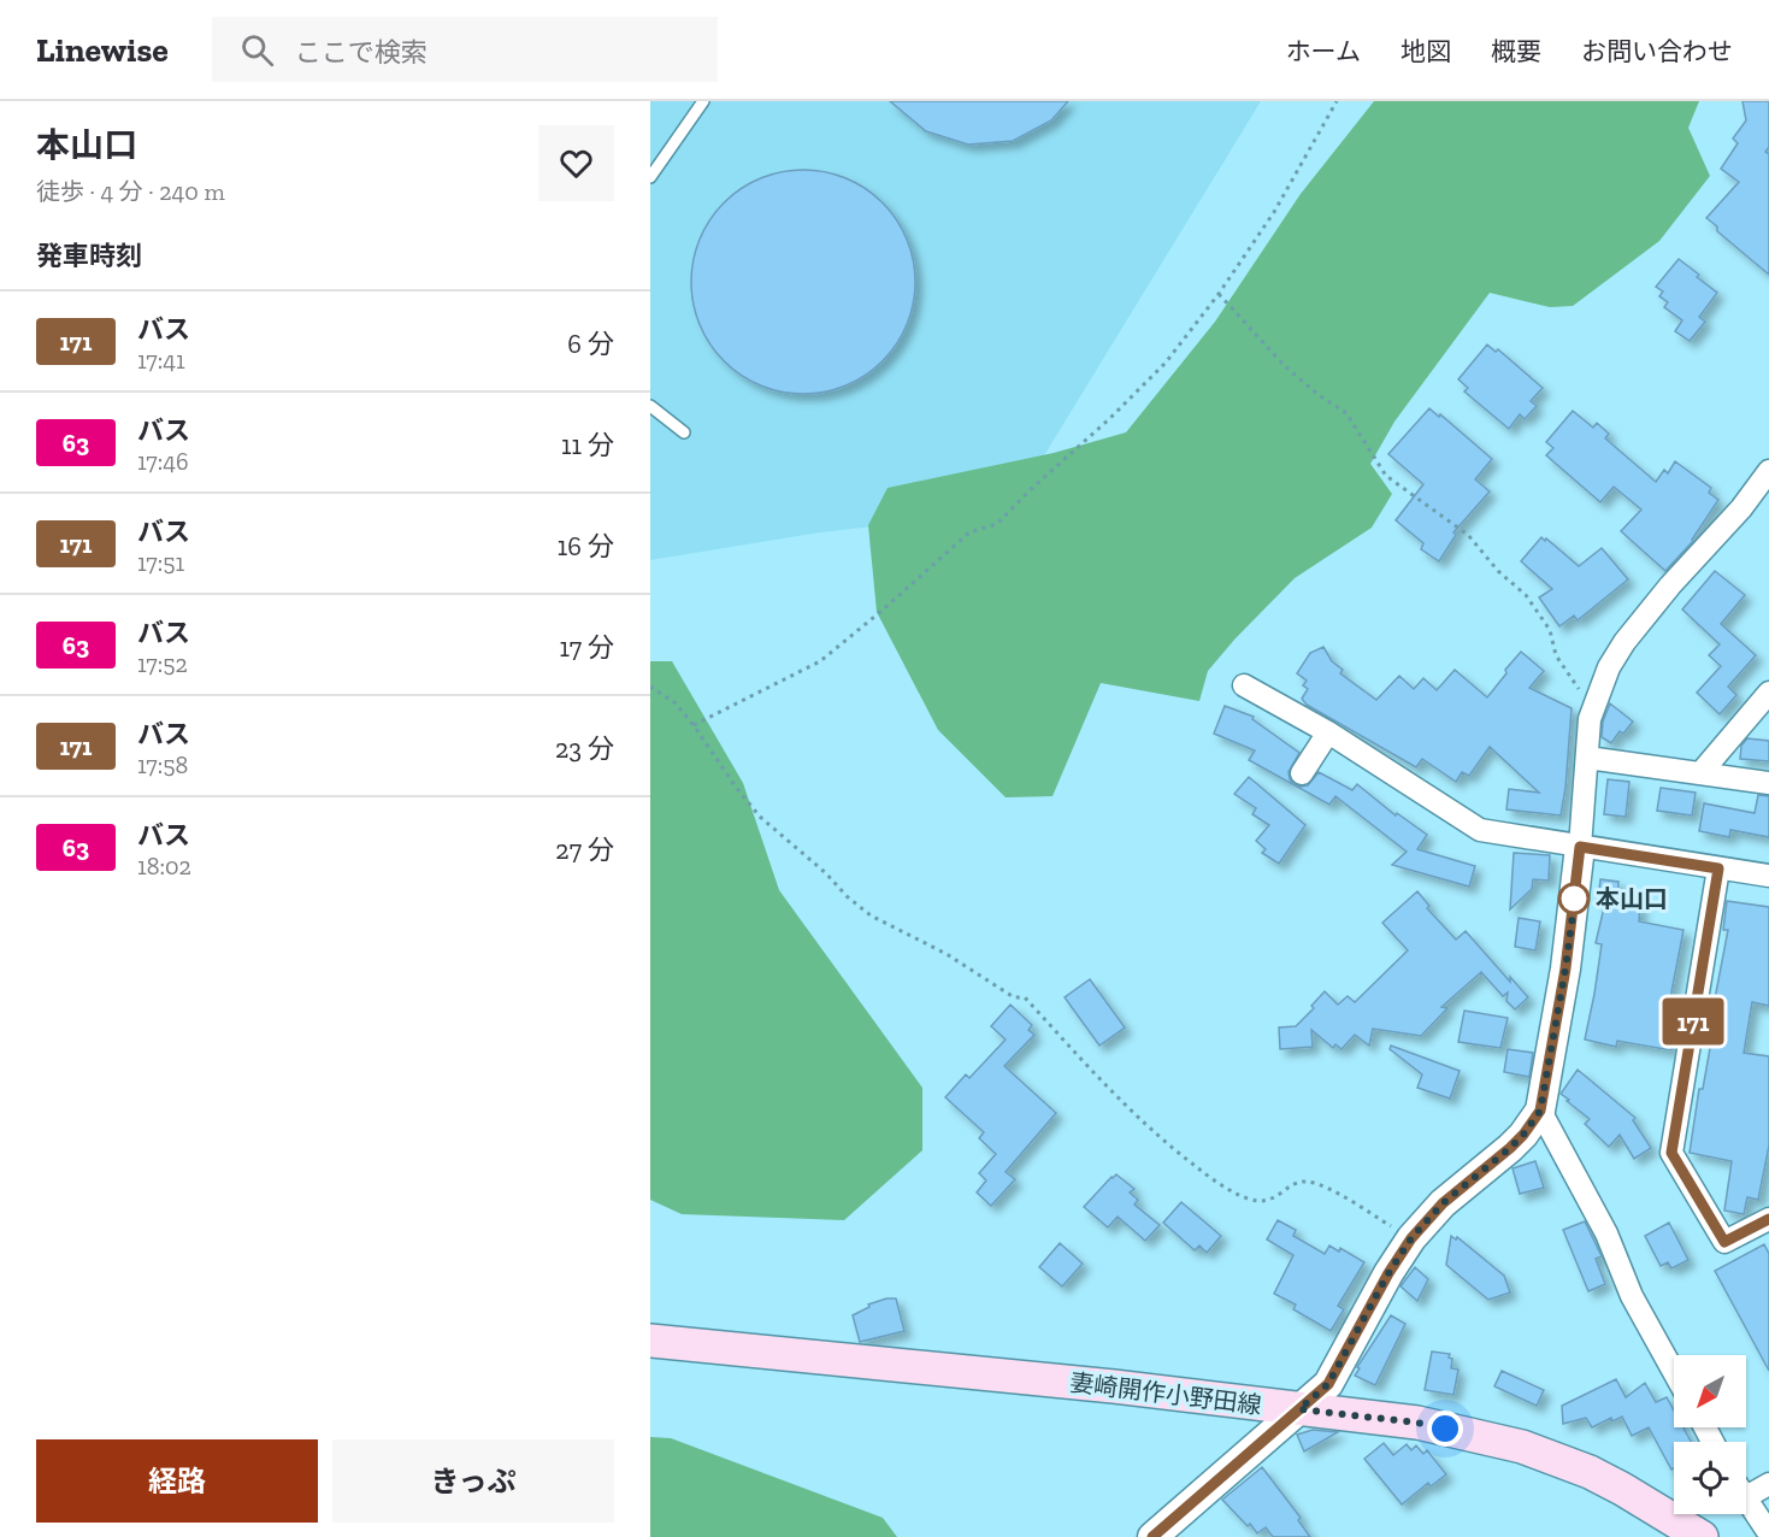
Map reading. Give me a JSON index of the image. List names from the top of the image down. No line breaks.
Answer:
{"streets":{"main road":["妻崎開作小野田線"]},"places":["本山口"],"lines":["bus line 171"],"north":"bottom left","page":{"header":"Linewise","search":"ここで検索","nav":["ホーム","地図","概要","お問い合わせ"],"heading":[["本山口","徒歩 · 4 分 · 240 m"],"発車時刻"],"on_map":"171","list":[{"mark":"171","name":"バス","note":"17:41","value":"6 分"},{"mark":"63","name":"バス","note":"17:46","value":"11 分"},{"mark":"171","name":"バス","note":"17:51","value":"16 分"},{"mark":"63","name":"バス","note":"17:52","value":"17 分"},{"mark":"171","name":"バス","note":"17:58","value":"23 分"},{"mark":"63","name":"バス","note":"18:02","value":"27 分"}],"buttons":["経路","きっぷ"]}}
